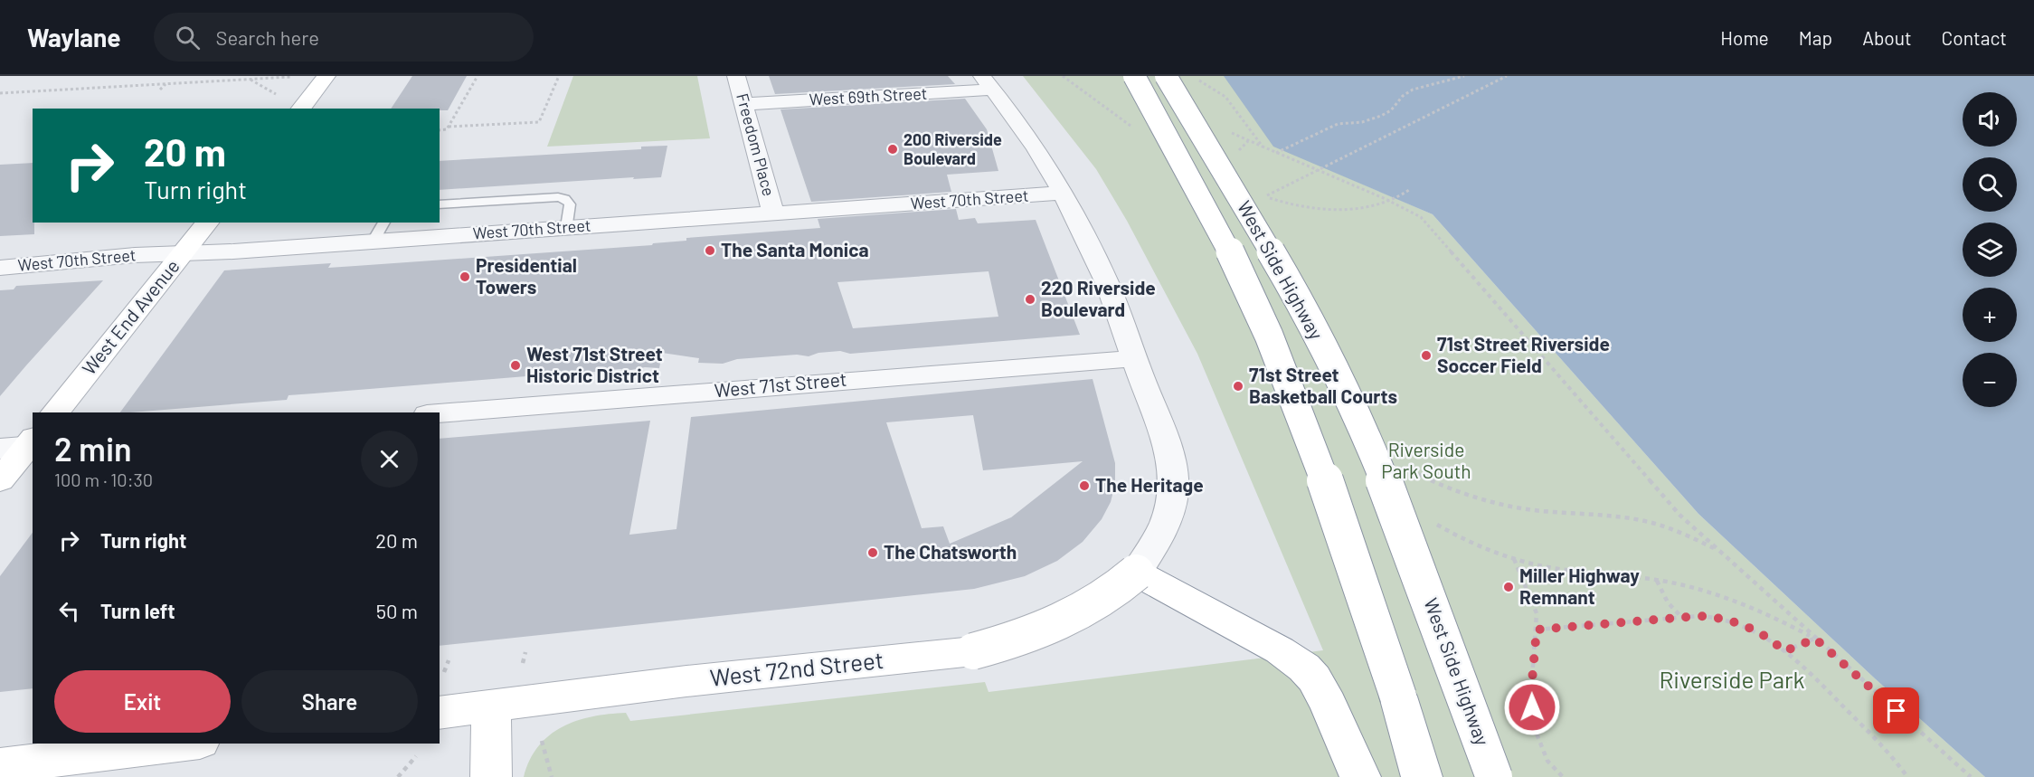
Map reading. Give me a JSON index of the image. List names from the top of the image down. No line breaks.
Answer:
{"streets":{"main road":["West Side Highway","West End Avenue","West 72nd Street"],"street":["West 69th Street","Freedom Place","West 70th Street","West 71st Street"]},"crossings":[["West 69th Street","Freedom Place"],["Freedom Place","West 70th Street"],["West 70th Street","West End Avenue"]],"parks":["Riverside Park South","Riverside Park"],"places":["200 Riverside Boulevard","The Santa Monica","Presidential Towers","220 Riverside Boulevard","71st Street Riverside Soccer Field","West 71st Street Historic District","71st Street Basketball Courts","The Heritage","The Chatsworth","Miller Highway Remnant"],"page":{"header":"Waylane","search":"Search here","nav":["Home","Map","About","Contact"],"map_buttons":["+","−"],"turn":["20 m","Turn right"],"heading":["2 min","100 m · 10:30"],"list":[{"name":"Turn right","value":"20 m"},{"name":"Turn left","value":"50 m"}],"buttons":["Exit","Share"]}}
